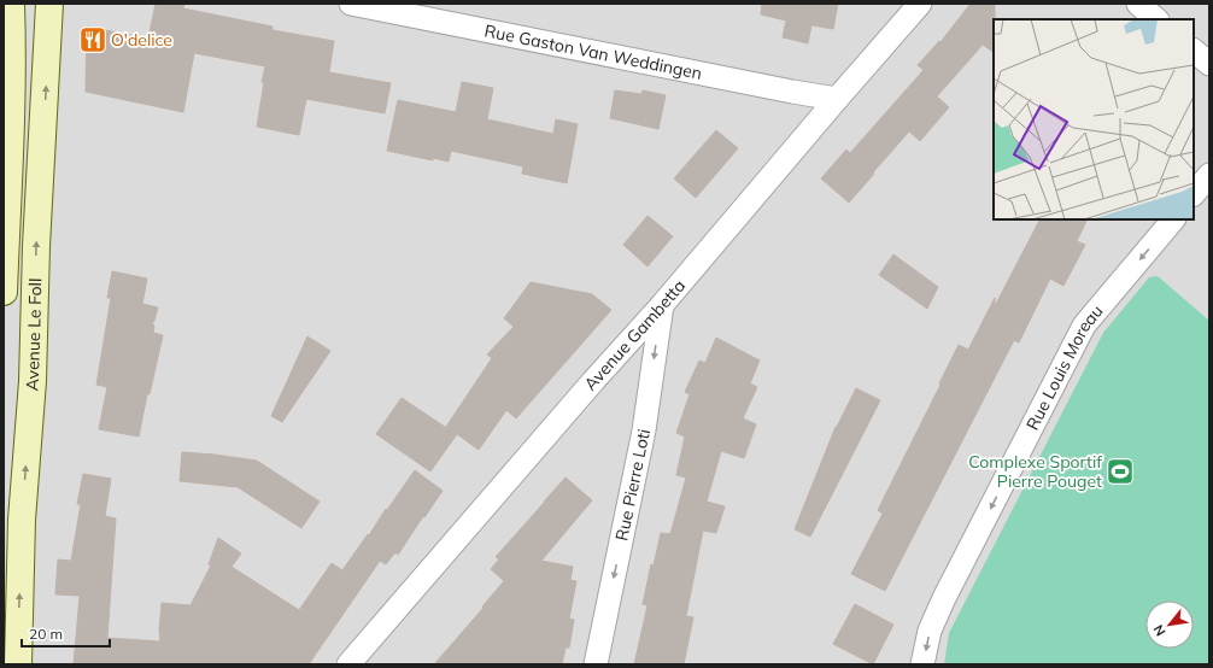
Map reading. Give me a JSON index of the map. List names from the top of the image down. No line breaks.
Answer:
{"streets":{"main road":["Avenue Le Foll"],"street":["Rue Gaston Van Weddingen","Avenue Gambetta","Rue Louis Moreau","Rue Pierre Loti"]},"crossings":[["Rue Gaston Van Weddingen","Avenue Gambetta"],["Avenue Gambetta","Rue Pierre Loti"]],"one_way":["Rue Louis Moreau","Rue Pierre Loti"],"places":{"restaurant":["O'delice"],"sports":["Complexe Sportif Pierre Pouget"]},"scale_bar":"20 m","north":"bottom left"}
